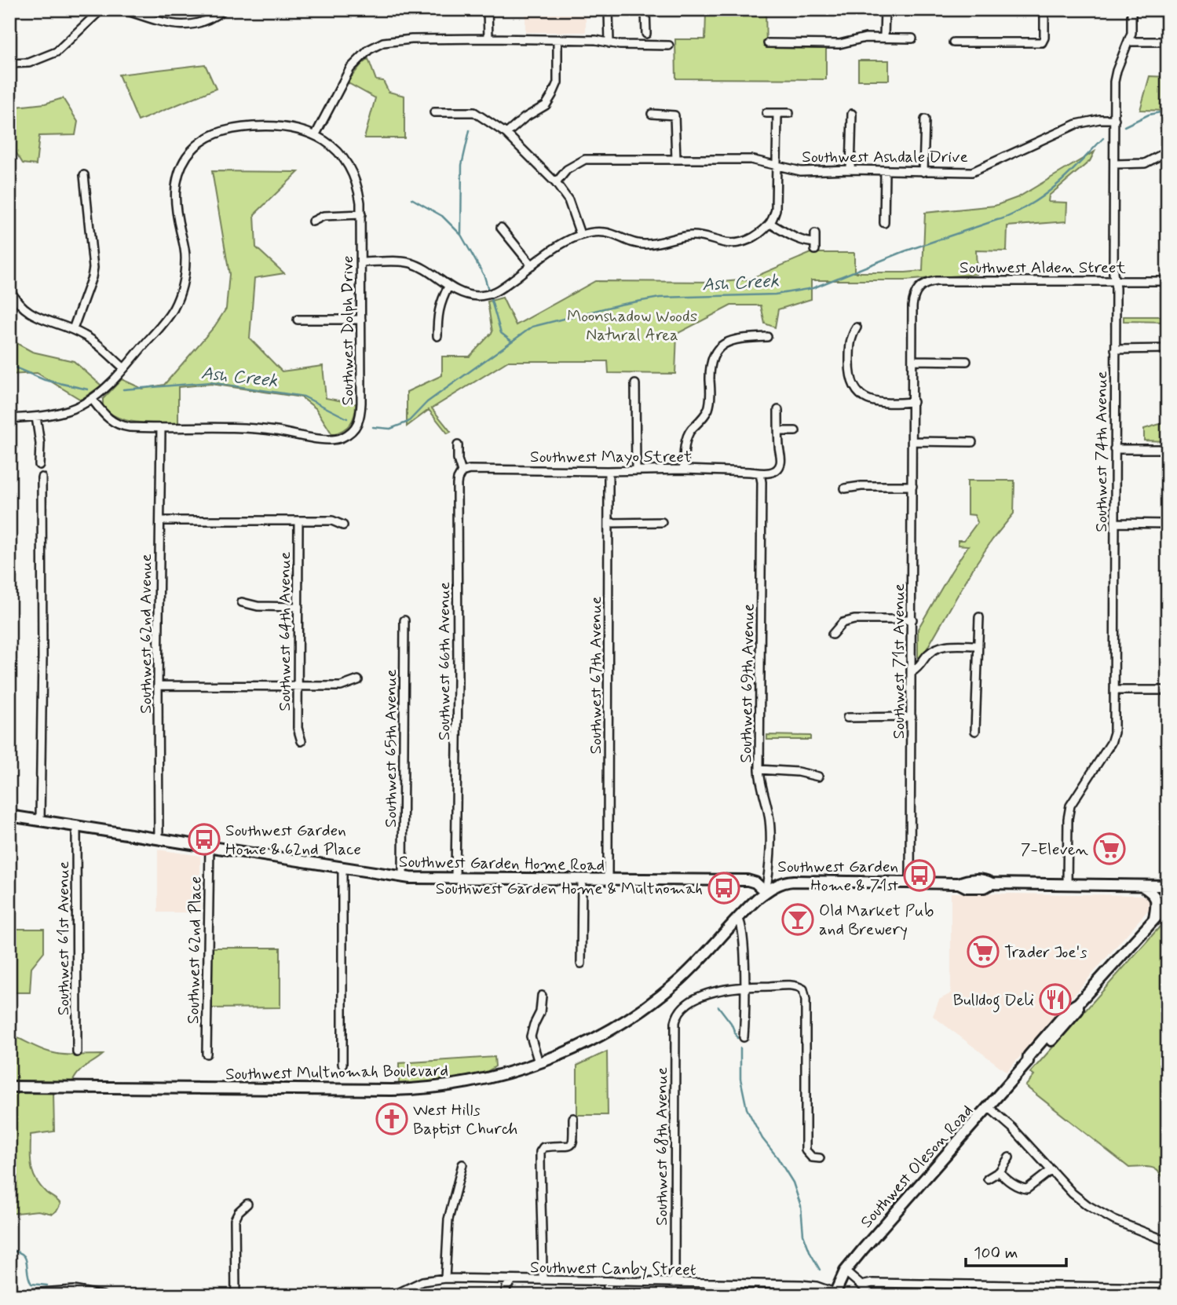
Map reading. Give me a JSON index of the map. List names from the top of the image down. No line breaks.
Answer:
{"streets":{"main road":["Southwest Garden Home Road","Southwest Multnomah Boulevard","Southwest Oleson Road"],"street":["Southwest Ashdale Drive","Southwest Alden Street","Southwest Dolph Drive","Southwest 74th Avenue","Southwest Mayo Street","Southwest 64th Avenue","Southwest 62nd Avenue","Southwest 66th Avenue","Southwest 71st Avenue","Southwest 67th Avenue","Southwest 69th Avenue","Southwest 65th Avenue","Southwest 61st Avenue","Southwest 62nd Place","Southwest 68th Avenue","Southwest Canby Street"]},"crossings":[["Southwest Ashdale Drive","Southwest 74th Avenue"],["Southwest Alden Street","Southwest 74th Avenue"],["Southwest Alden Street","Southwest 71st Avenue"],["Southwest Dolph Drive","Southwest 62nd Avenue"],["Southwest Mayo Street","Southwest 66th Avenue"],["Southwest Mayo Street","Southwest 67th Avenue"],["Southwest Mayo Street","Southwest 69th Avenue"],["Southwest 62nd Avenue","Southwest Garden Home Road"],["Southwest 66th Avenue","Southwest Garden Home Road"],["Southwest 67th Avenue","Southwest Garden Home Road"],["Southwest 69th Avenue","Southwest Garden Home Road"],["Southwest 69th Avenue","Southwest Multnomah Boulevard"],["Southwest 65th Avenue","Southwest Garden Home Road"],["Southwest Garden Home Road","Southwest 61st Avenue"],["Southwest Garden Home Road","Southwest 62nd Place"],["Southwest Garden Home Road","Southwest Multnomah Boulevard"],["Southwest 68th Avenue","Southwest Canby Street"],["Southwest Oleson Road","Southwest Canby Street"]],"water":["Ash Creek"],"parks":["Moonshadow Woods Natural Area"],"places":{"bus stop":["Southwest Garden Home & 62nd Place","Southwest Garden Home & 71st","Southwest Garden Home & Multnomah"],"supermarket":["7-Eleven","Trader Joe's"],"bar":["Old Market Pub and Brewery"],"restaurant":["Bulldog Deli"],"church":["West Hills Baptist Church"]},"scale_bar":"100 m"}
